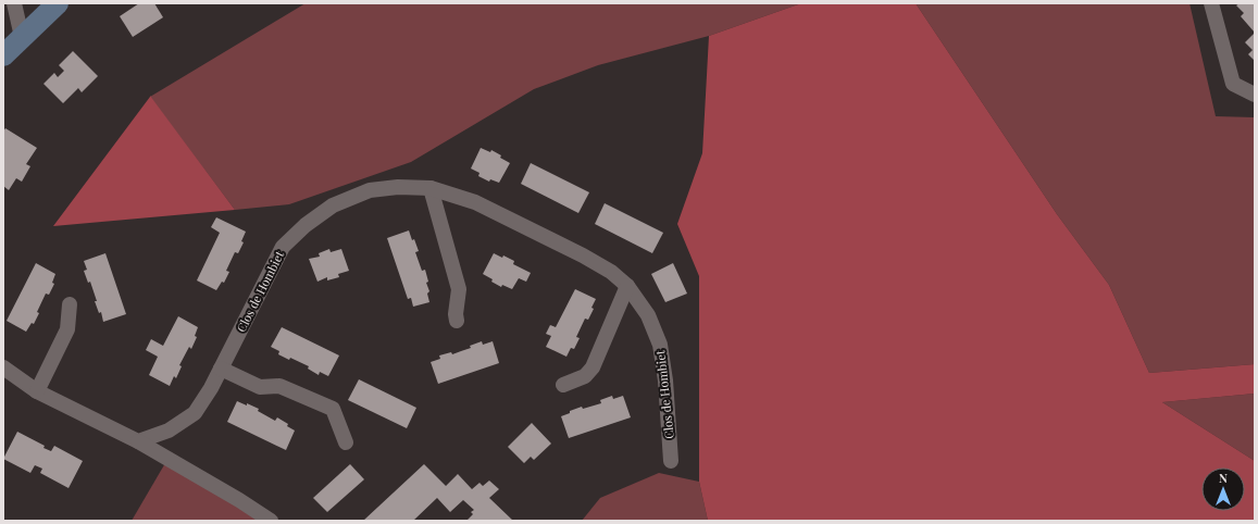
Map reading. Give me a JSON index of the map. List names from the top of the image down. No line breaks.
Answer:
{"streets":{"street":["Clos de Hombiet"]},"north":"top"}
